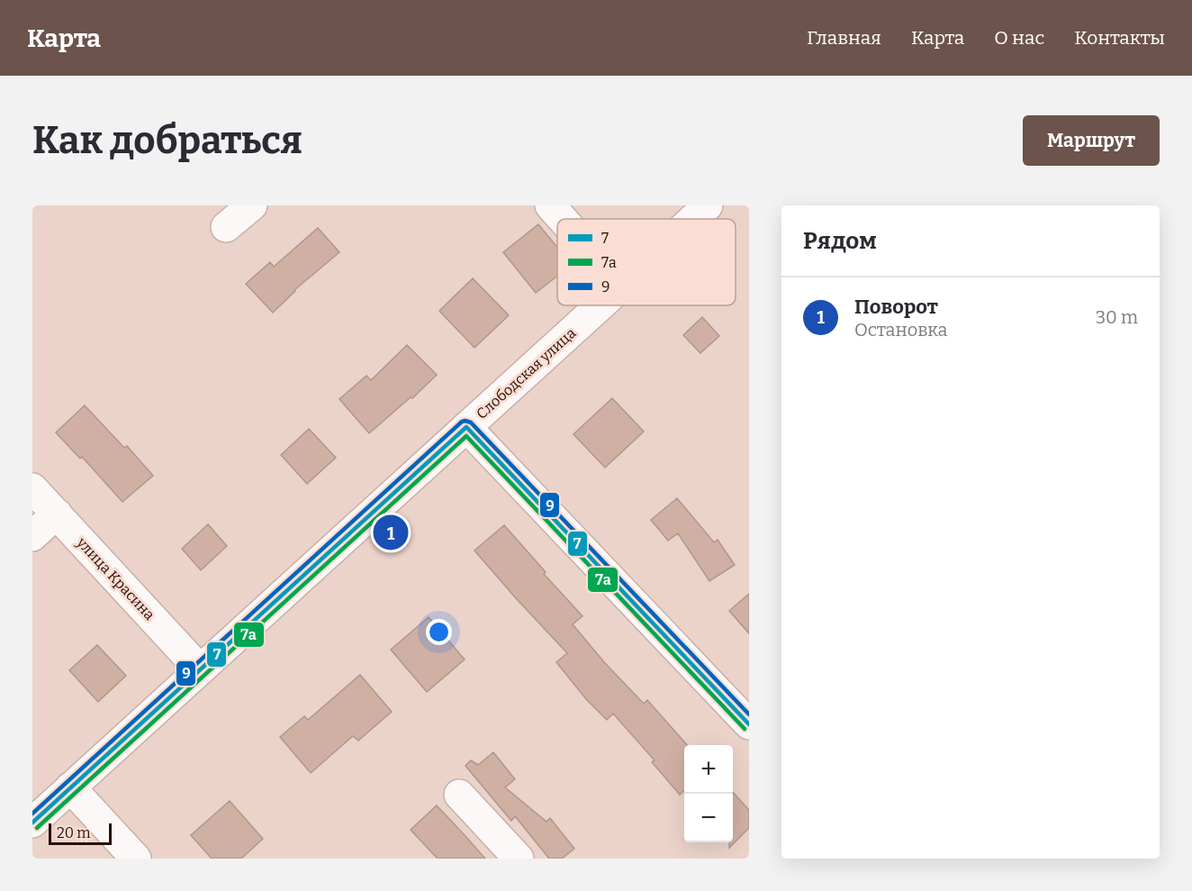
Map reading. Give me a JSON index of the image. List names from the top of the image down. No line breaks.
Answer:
{"streets":{"street":["Слободская улица","улица Красина"]},"crossings":[["Слободская улица","улица Красина"]],"lines":["transit line 9","transit line 7","transit line 7а"],"legend":["7","7а","9"],"scale_bar":"20 m","page":{"header":"Карта","nav":["Главная","Карта","О нас","Контакты"],"buttons":"Маршрут","title":"Как добраться","heading":"Рядом","list":[{"mark":"1","name":"Поворот","note":"Остановка","value":"30 m"}],"pins":"1","map_buttons":["+","−"],"scale":"20 m"}}
